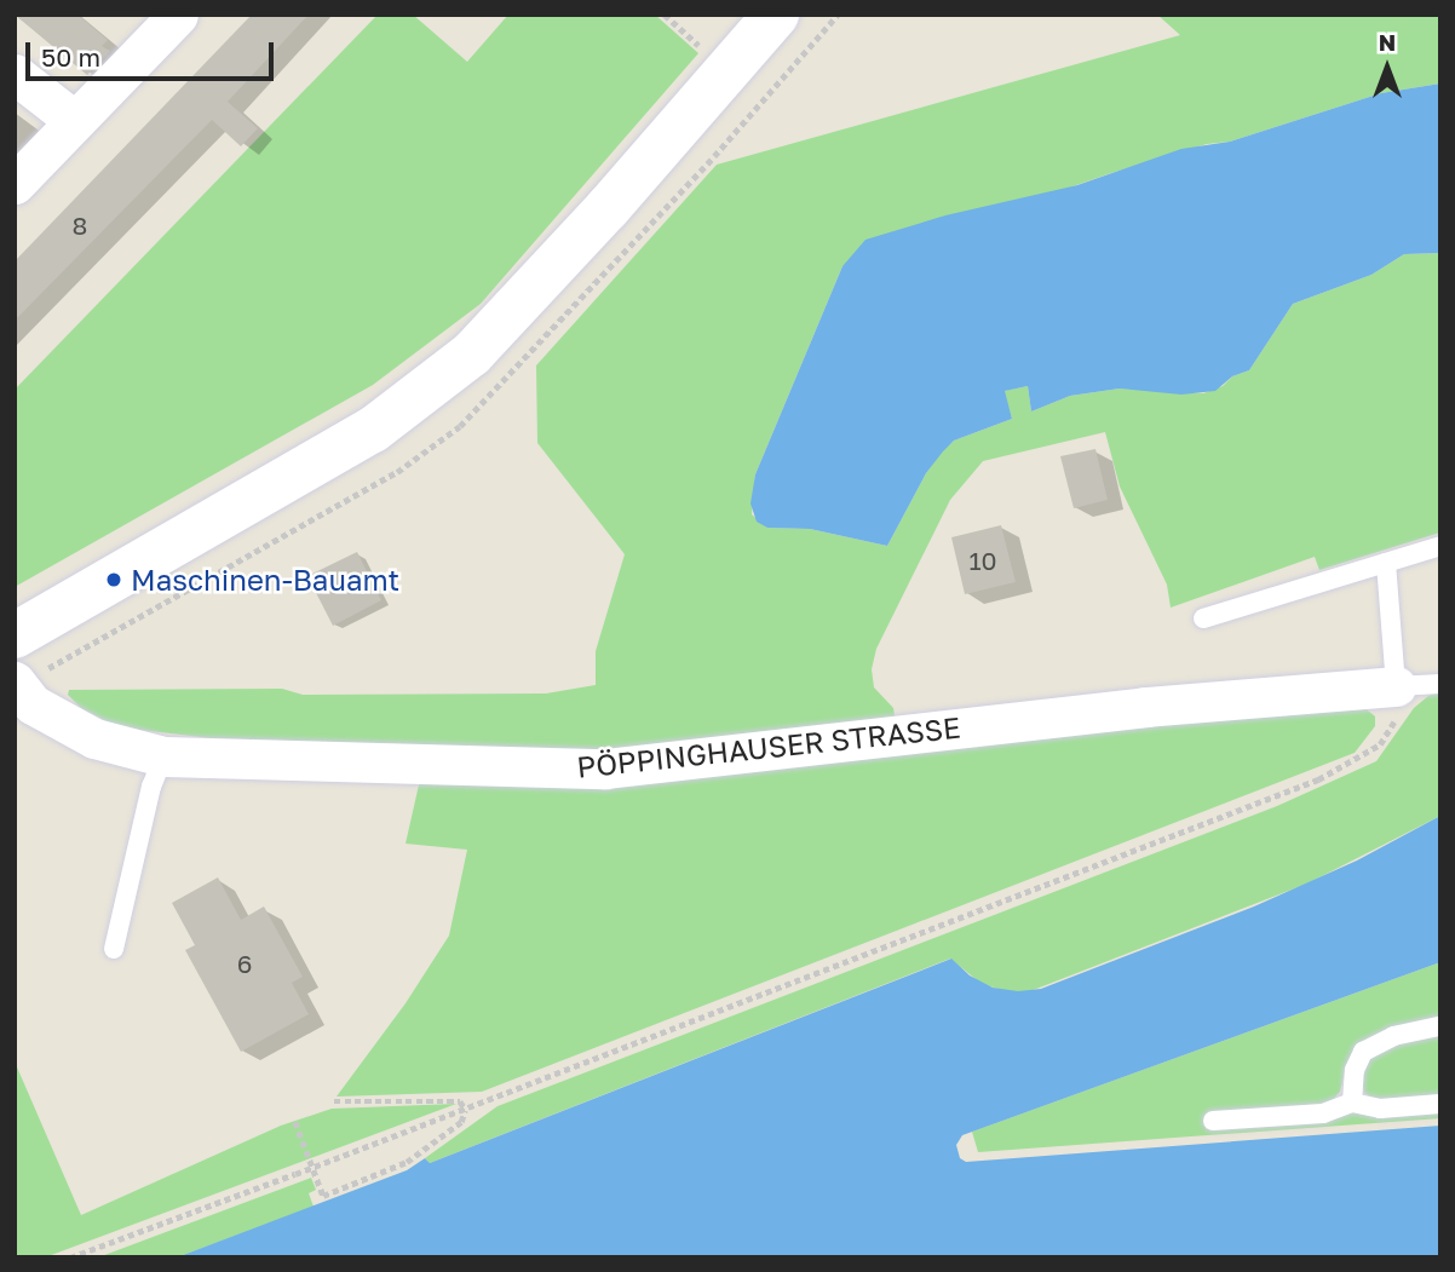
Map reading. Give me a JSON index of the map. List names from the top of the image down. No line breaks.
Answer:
{"streets":{"street":["PÖPPINGHAUSER STRASSE"]},"places":["Maschinen-Bauamt"],"house_numbers":["8","10","6"],"scale_bar":"50 m","north":"top"}
